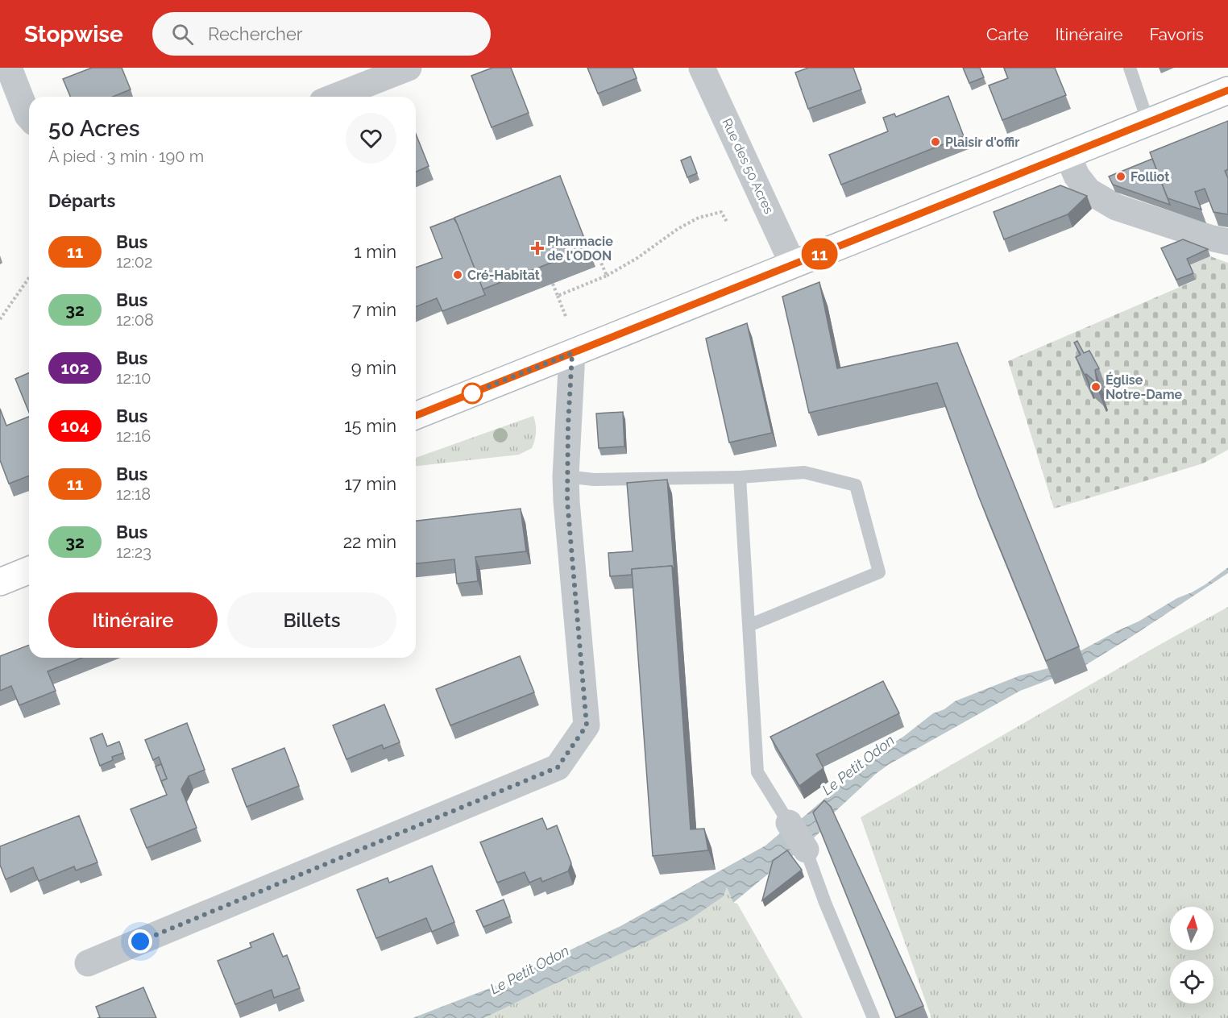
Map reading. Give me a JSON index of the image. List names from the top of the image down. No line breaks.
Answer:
{"streets":{"street":["Rue des 50 Acres"]},"water":["Le Petit Odon"],"places":{"other":["Plaisir d'offir","Folliot","Cré-Habitat","Église Notre-Dame"],"health":["Pharmacie de l'ODON"]},"lines":["bus line 11"],"north":"top","page":{"header":"Stopwise","search":"Rechercher","nav":["Carte","Itinéraire","Favoris"],"on_map":"11","heading":[["50 Acres","À pied · 3 min · 190 m"],"Départs"],"list":[{"mark":"11","name":"Bus","note":"12:02","value":"1 min"},{"mark":"32","name":"Bus","note":"12:08","value":"7 min"},{"mark":"102","name":"Bus","note":"12:10","value":"9 min"},{"mark":"104","name":"Bus","note":"12:16","value":"15 min"},{"mark":"11","name":"Bus","note":"12:18","value":"17 min"},{"mark":"32","name":"Bus","note":"12:23","value":"22 min"}],"buttons":["Itinéraire","Billets"]}}
